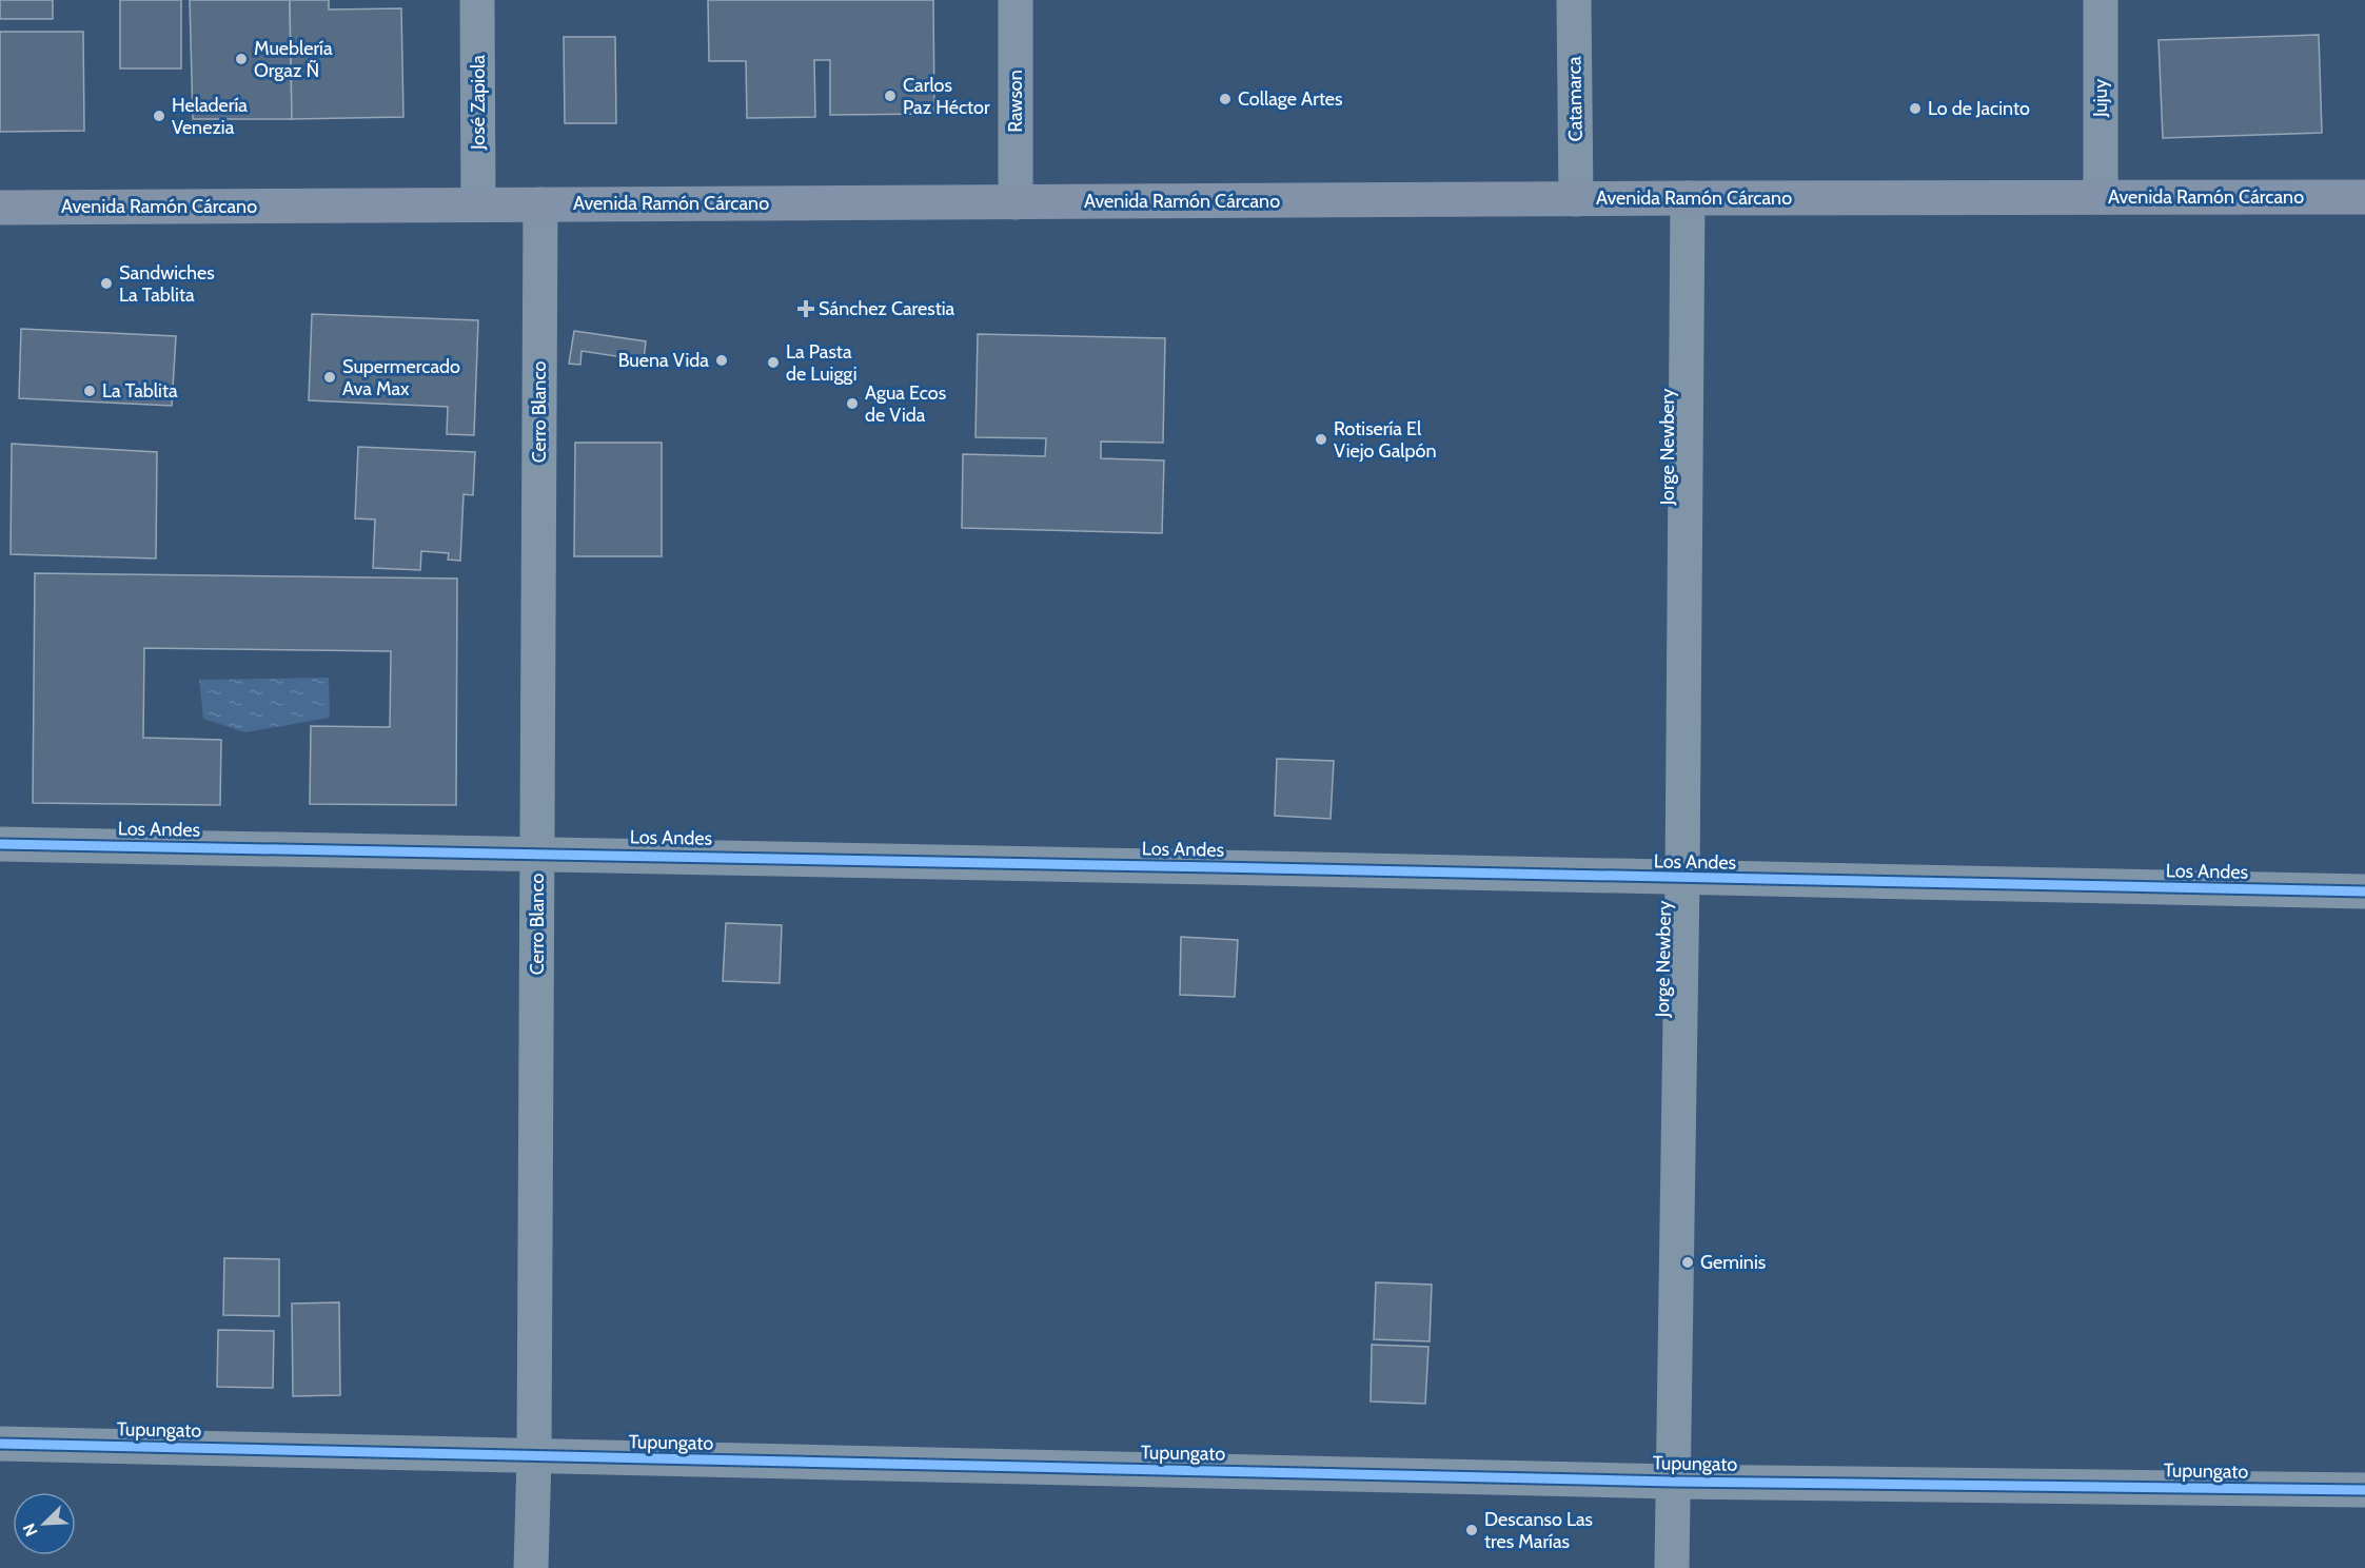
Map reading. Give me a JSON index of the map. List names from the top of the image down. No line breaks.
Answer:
{"streets":{"main road":["Avenida Ramón Cárcano"],"street":["Jujuy","Catamarca","Rawson","José Zapiola","Cerro Blanco","Jorge Newbery","Los Andes","Tupungato"]},"crossings":[["Jujuy","Avenida Ramón Cárcano"],["Catamarca","Avenida Ramón Cárcano"],["Rawson","Avenida Ramón Cárcano"],["José Zapiola","Avenida Ramón Cárcano"],["Avenida Ramón Cárcano","Cerro Blanco"],["Avenida Ramón Cárcano","Jorge Newbery"],["Cerro Blanco","Los Andes"],["Cerro Blanco","Tupungato"],["Jorge Newbery","Los Andes"],["Jorge Newbery","Tupungato"]],"places":{"other":["Mueblería Orgaz Ñ","Carlos Paz Héctor","Collage Artes","Lo de Jacinto","Heladería Venezia","Sandwiches La Tablita","Buena Vida","La Pasta de Luiggi","Supermercado Ava Max","La Tablita","Agua Ecos de Vida","Rotisería El Viejo Galpón","Geminis","Descanso Las tres Marías"],"health":["Sánchez Carestia"]},"north":"bottom left"}
